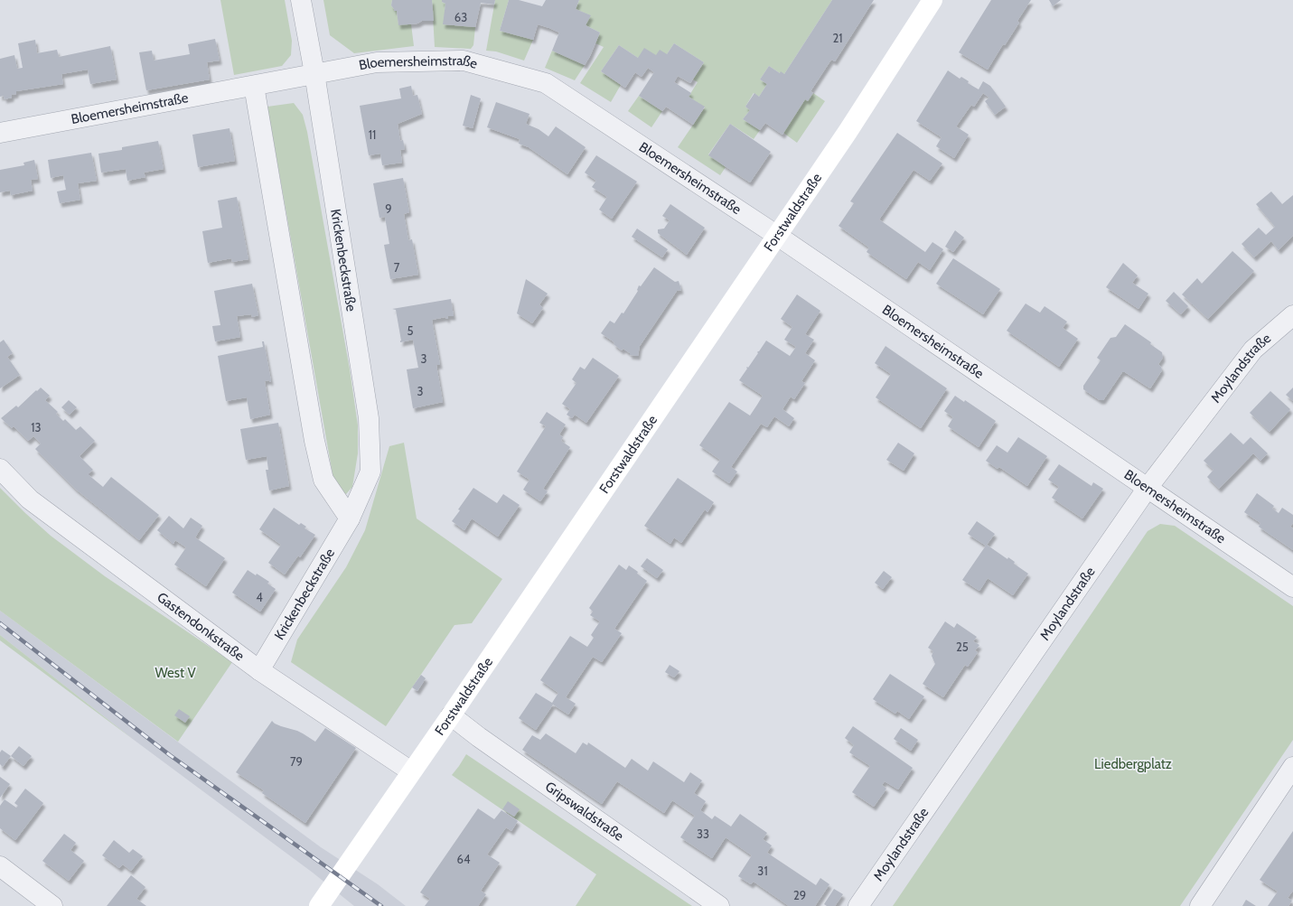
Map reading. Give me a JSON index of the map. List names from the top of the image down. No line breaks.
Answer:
{"streets":{"street":["Bloemersheimstraße","Forstwaldstraße","Krickenbeckstraße","Moylandstraße","Gastendonkstraße","Gripswaldstraße"]},"crossings":[["Bloemersheimstraße","Forstwaldstraße"],["Bloemersheimstraße","Krickenbeckstraße"],["Bloemersheimstraße","Moylandstraße"],["Forstwaldstraße","Gastendonkstraße"],["Forstwaldstraße","Gripswaldstraße"],["Krickenbeckstraße","Gastendonkstraße"]],"parks":["West V","Liedbergplatz"],"house_numbers":["63","21","11","9","7","5","3","3","13","4","25","79","33","64","31","29"]}
